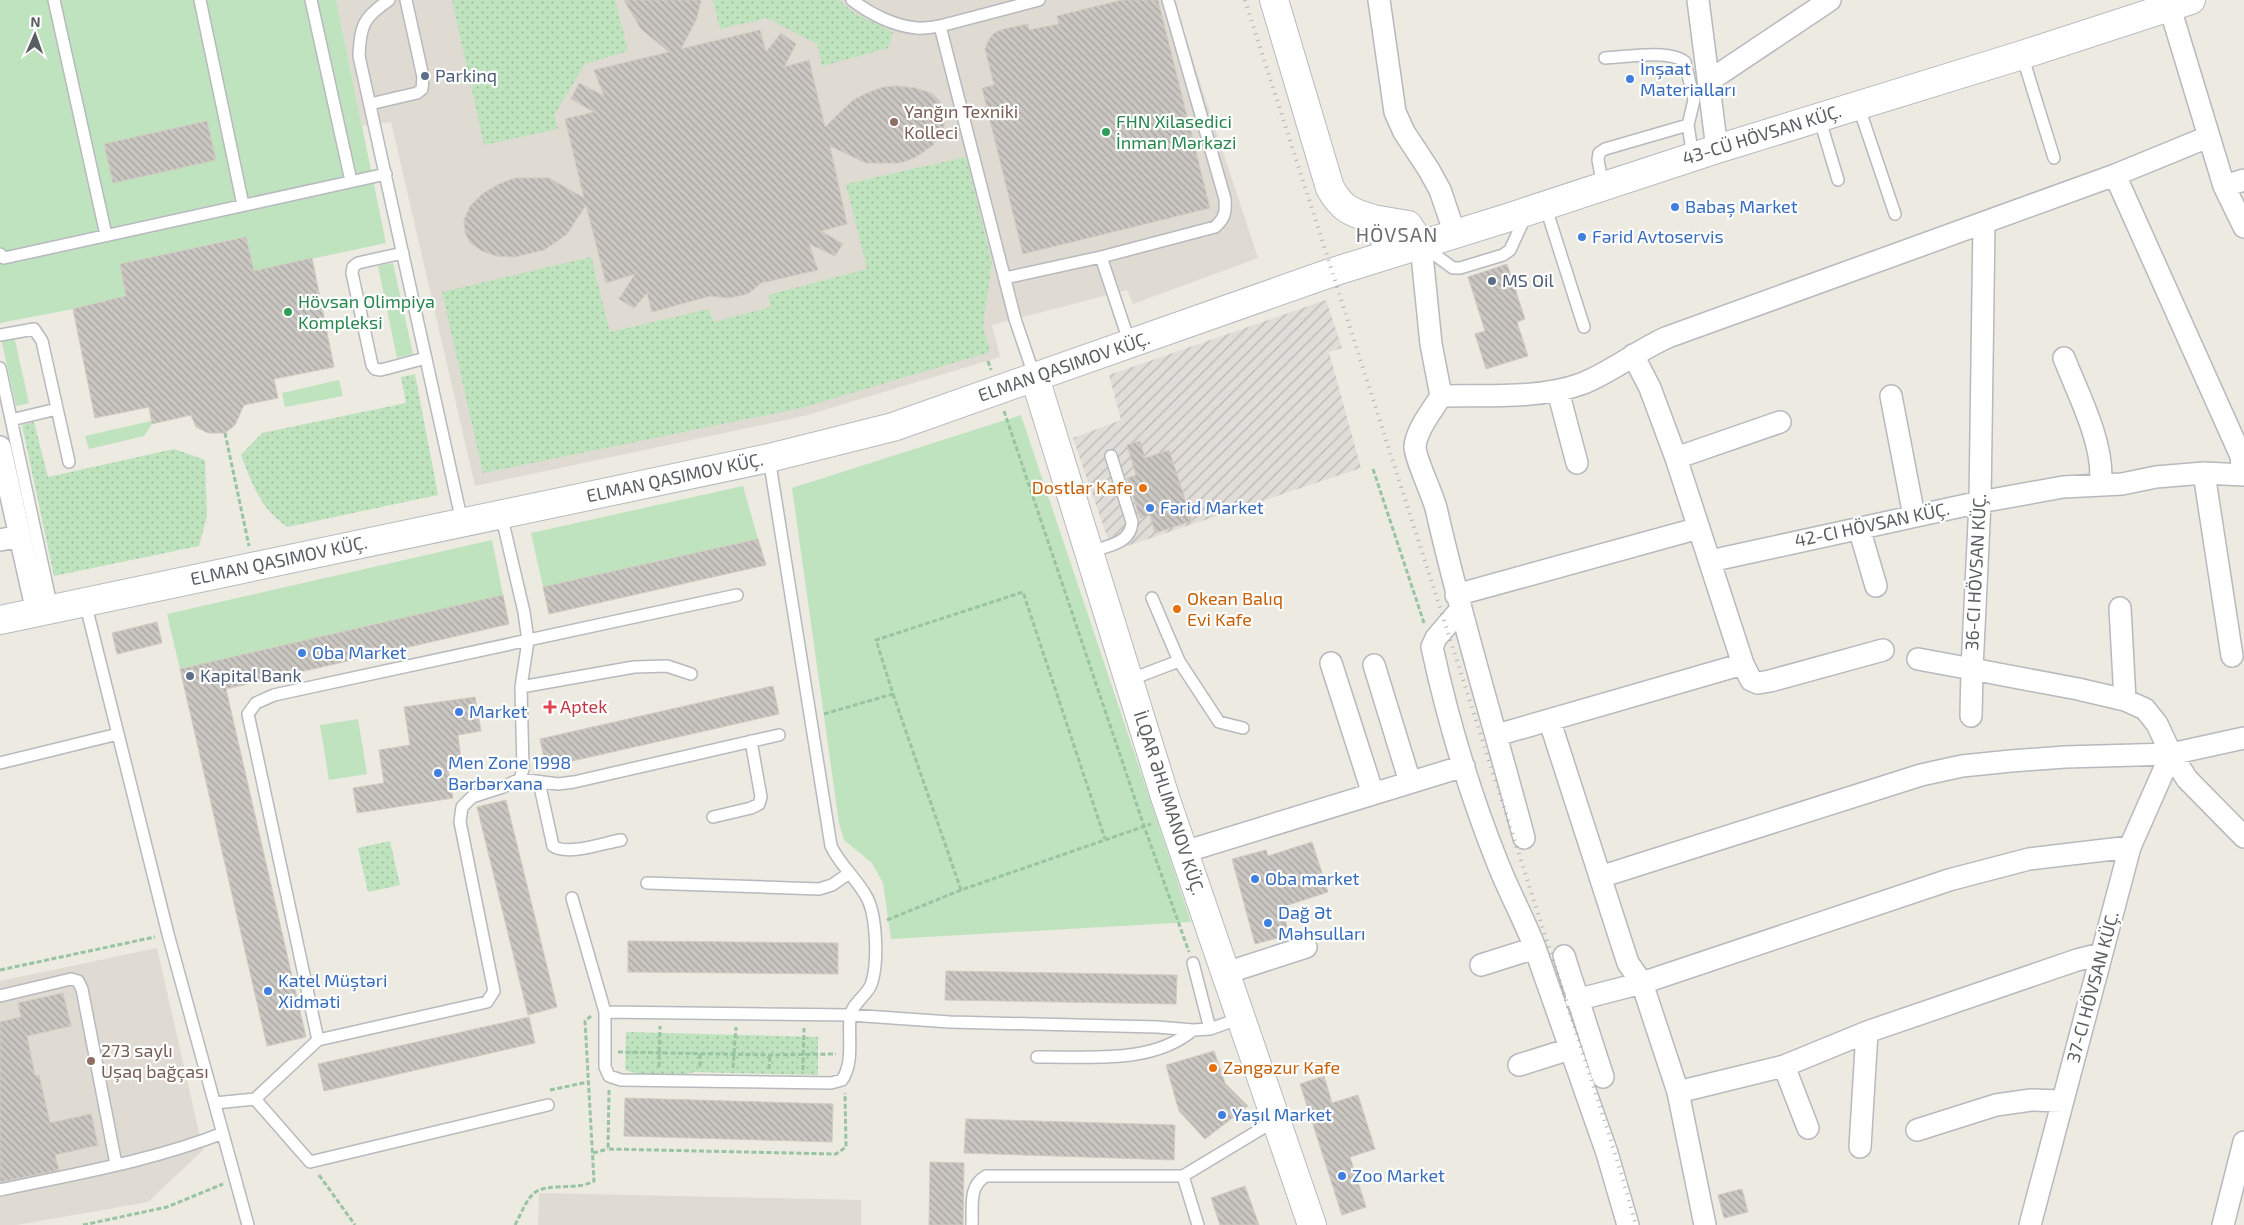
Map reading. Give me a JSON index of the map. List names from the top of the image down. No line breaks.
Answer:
{"streets":{"main road":["43-CÜ HÖVSAN KÜÇ.","İLQAR ƏHLIMANOV KÜÇ."],"street":["42-CI HÖVSAN KÜÇ.","37-CI HÖVSAN KÜÇ."]},"crossings":[["43-CÜ HÖVSAN KÜÇ.","İLQAR ƏHLIMANOV KÜÇ."]],"districts":["HÖVSAN"],"places":{"other":["Parkinq","İnşaat Materialları","Yanğın Texniki Kolleci","FHN Xilasedici İnman Mərkəzi","Babaş Market","Fərid Avtoservis","MS Oil","Hövsan Olimpiya Kompleksi","Dostlar Kafe","Fərid Market","Okean Balıq Evi Kafe","Oba Market","Kapital Bank","Market","Men Zone 1998 Bərbərxana","Oba market","Dağ Ət Məhsulları","Katel Müştəri Xidməti","273 saylı Uşaq bağçası","Zəngəzur Kafe","Yaşıl Market","Zoo Market"],"health":["Aptek"]},"north":"top"}
